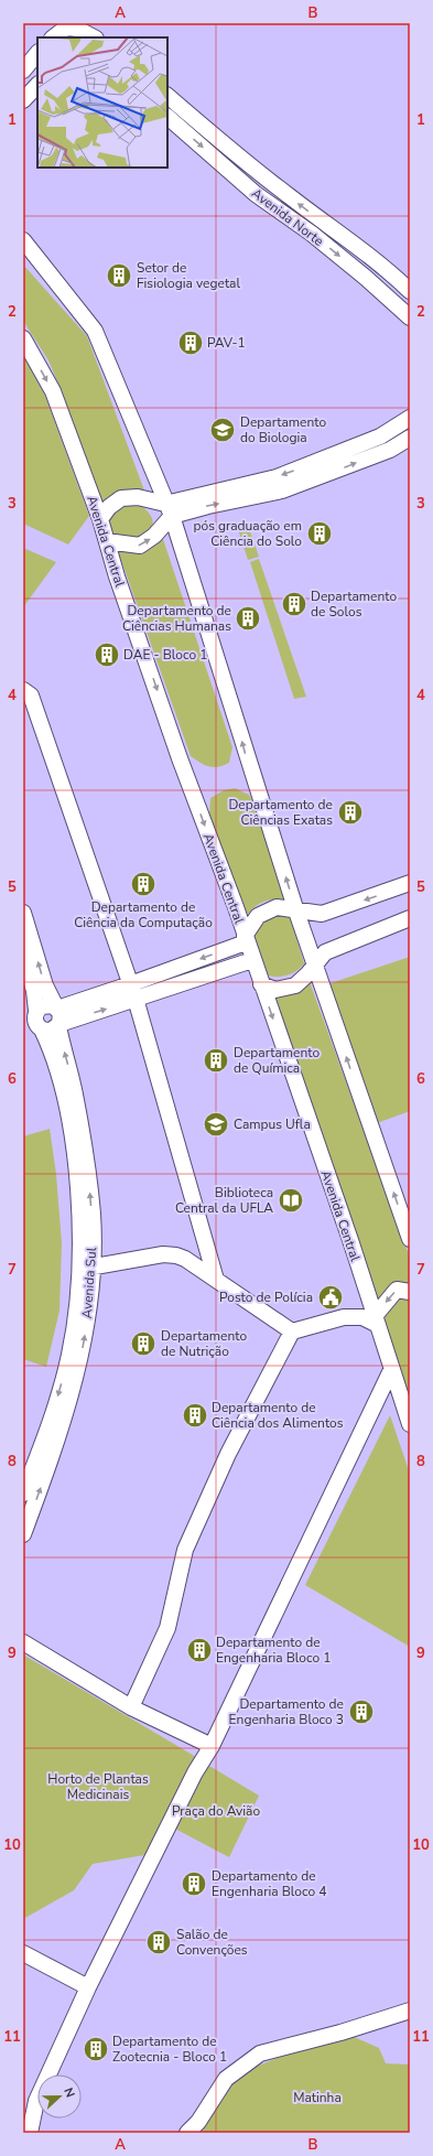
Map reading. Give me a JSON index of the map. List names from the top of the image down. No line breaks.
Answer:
{"streets":{"street":["Avenida Norte","Avenida Central","Avenida Sul"]},"parks":["Horto de Plantas Medicinais","Praça do Avião","Matinha"],"places":{"building":["Setor de Fisiologia vegetal","PAV-1","pós graduação em Ciência do Solo","Departamento de Solos","Departamento de Ciências Humanas","DAE - Bloco 1","Departamento de Ciências Exatas","Departamento de Ciência da Computação","Departamento de Química","Departamento de Nutrição","Departamento de Ciência dos Alimentos","Departamento de Engenharia Bloco 1","Departamento de Engenharia Bloco 3","Departamento de Engenharia Bloco 4","Salão de Convenções","Departamento de Zootecnia - Bloco 1"],"school or university":["Departamento do Biologia","Campus Ufla"],"library":["Biblioteca Central da UFLA"],"public building":["Posto de Polícia"]},"north":"right","grid":{"columns":["A","B"],"rows":["1","2","3","4","5","6","7","8","9","10","11"]}}
